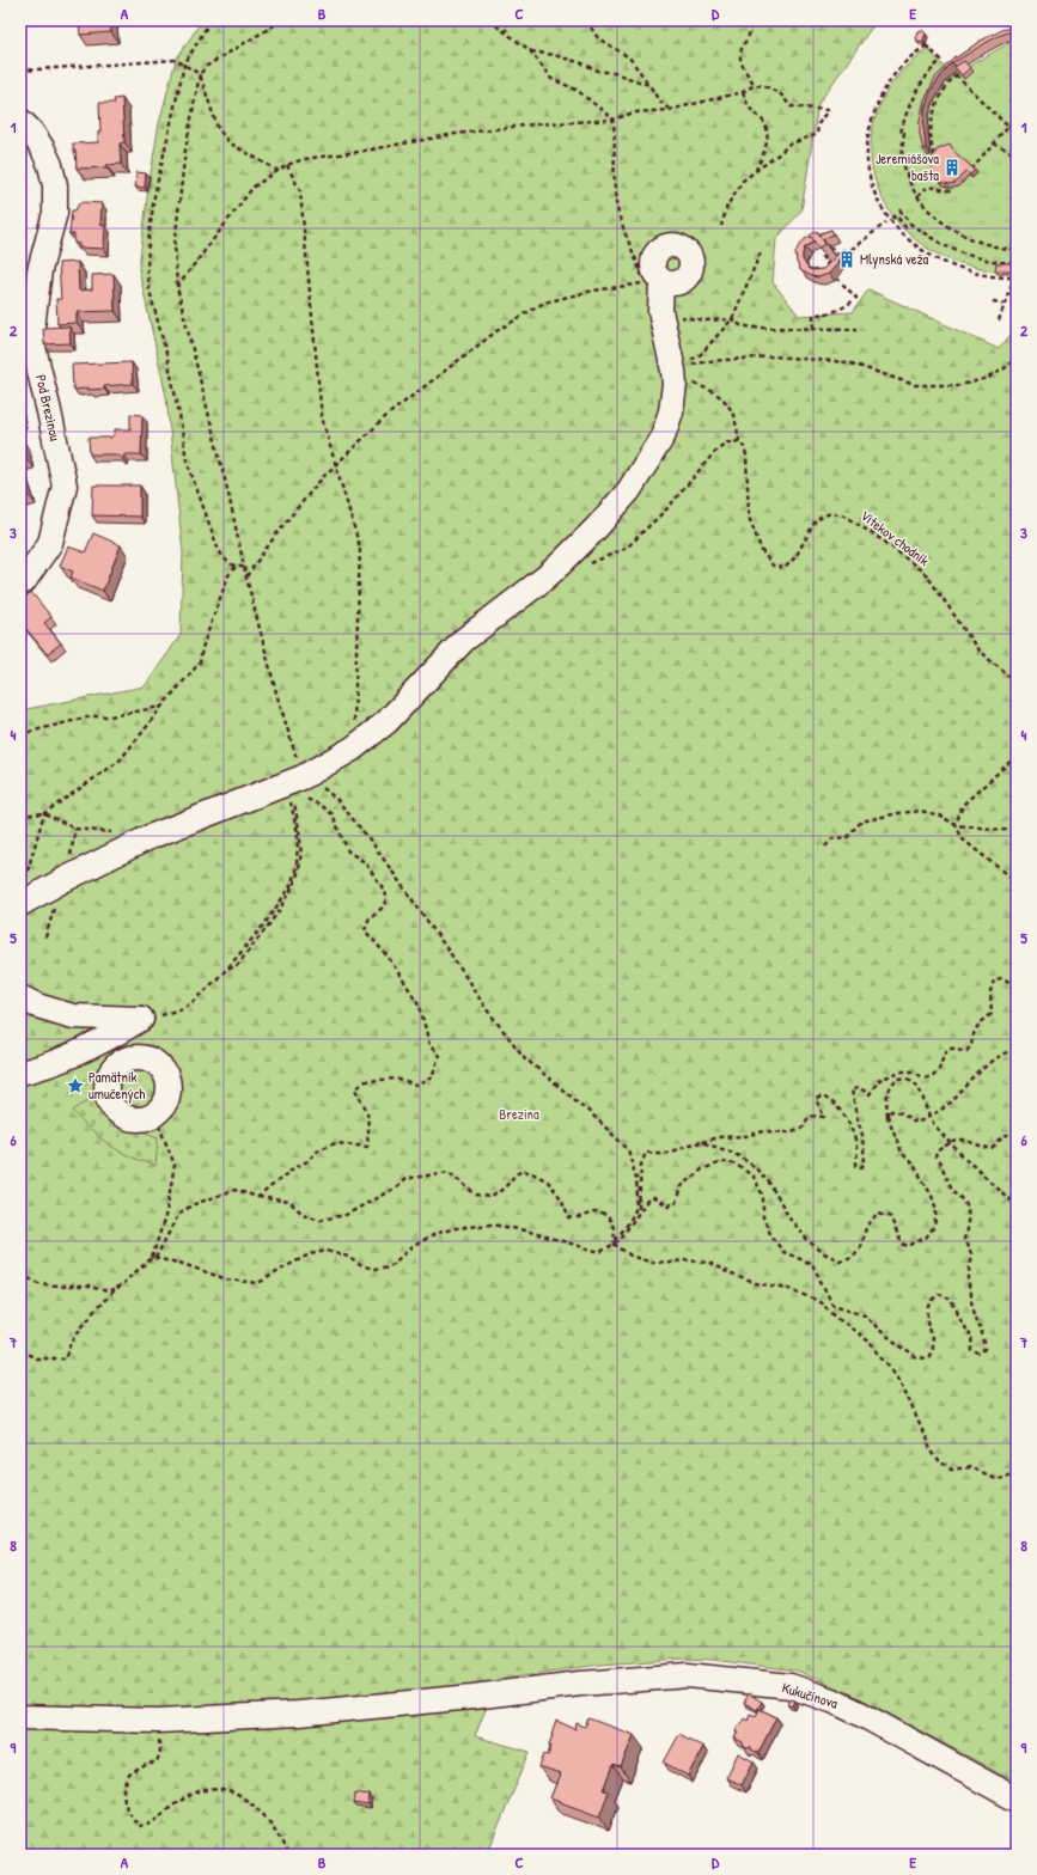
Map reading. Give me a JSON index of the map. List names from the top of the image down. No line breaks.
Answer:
{"streets":{"street":["Pod Brezinou","Kukučínova"],"path":["Vitekov chodník"]},"parks":["Brezina"],"places":{"building":["Jeremiášova bašta","Mlynská veža"],"place":["Pamätník umučených"]},"grid":{"columns":["A","B","C","D","E"],"rows":["1","2","3","4","5","6","7","8","9"]}}
